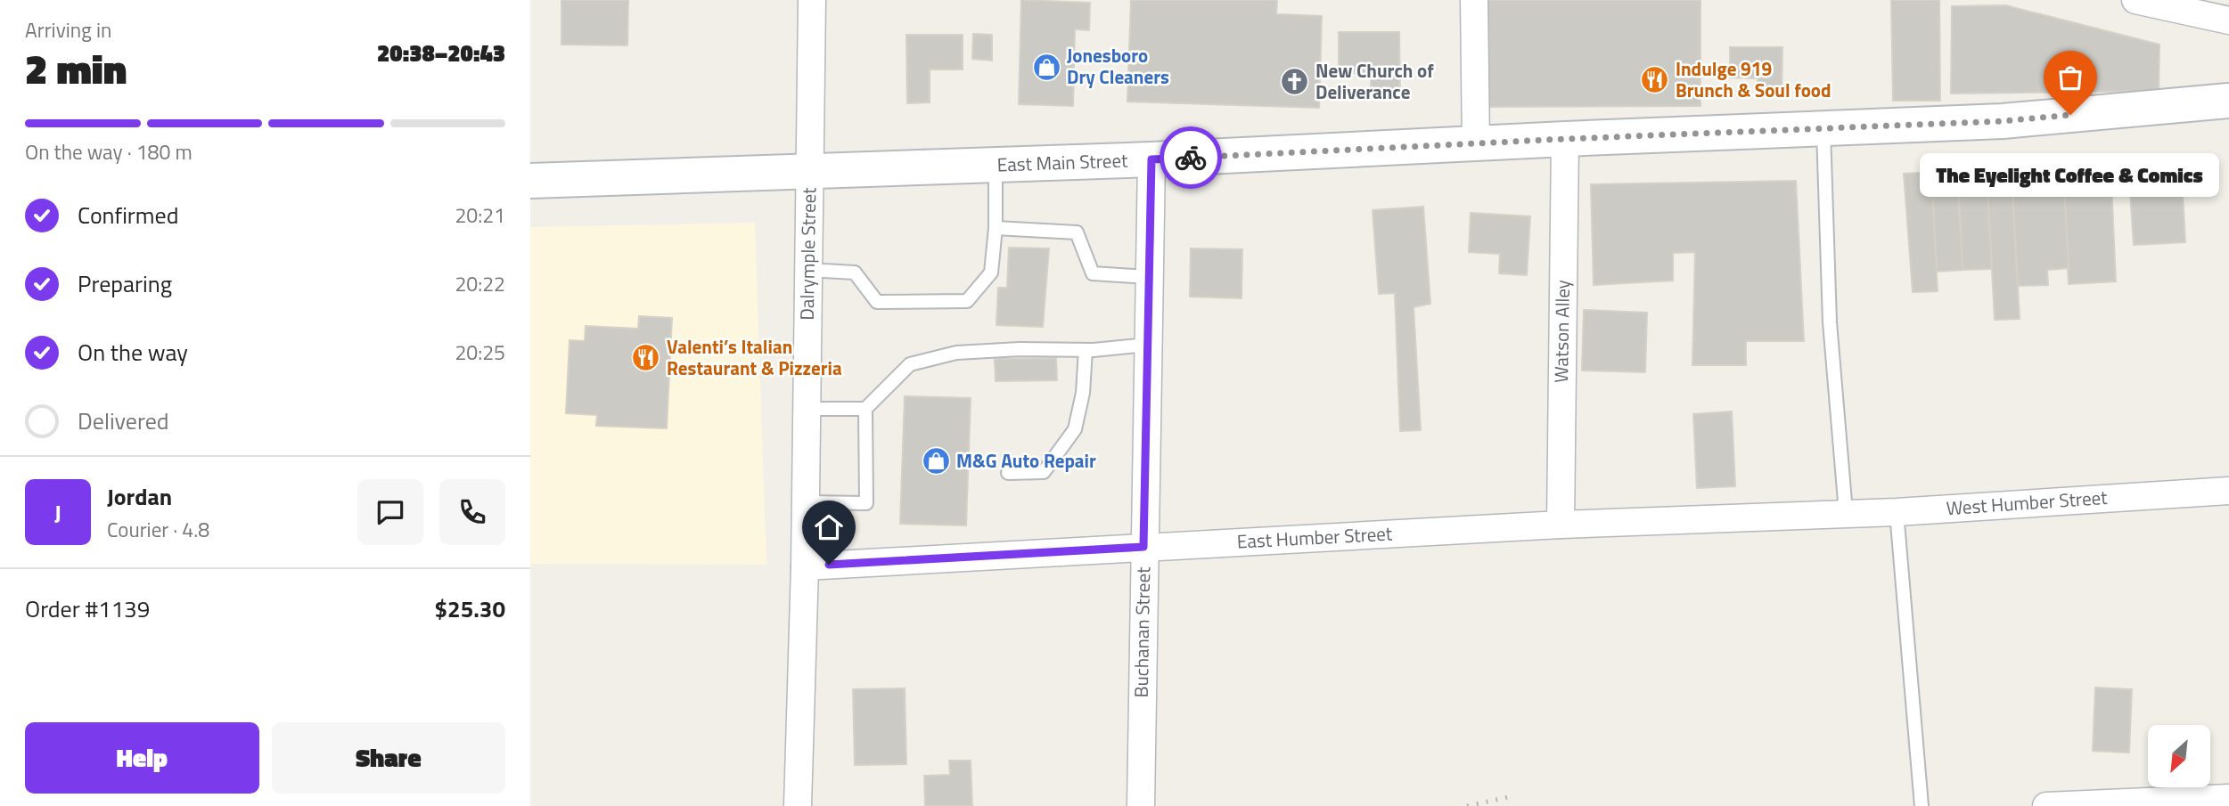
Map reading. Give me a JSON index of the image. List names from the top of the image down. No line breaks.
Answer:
{"streets":{"main road":["East Main Street"],"street":["Dalrymple Street","Watson Alley","West Humber Street","East Humber Street","Buchanan Street"]},"crossings":[["East Main Street","Dalrymple Street"],["East Main Street","Watson Alley"],["East Main Street","Buchanan Street"],["Dalrymple Street","East Humber Street"],["Watson Alley","East Humber Street"],["West Humber Street","East Humber Street"],["East Humber Street","Buchanan Street"]],"places":{"shop":["Jonesboro Dry Cleaners","M&G Auto Repair"],"restaurant":["Indulge 919 Brunch & Soul food","Valenti’s Italian Restaurant & Pizzeria"],"church":["New Church of Deliverance"],"other":["The Eyelight Coffee & Comics"]},"north":"bottom left","page":{"heading":["2 min","Arriving in","20:38–20:43"],"panel":["Jordan","Courier · 4.8","Order #1139","$25.30"],"bar":"On the way · 180 m","bubble":"The Eyelight Coffee & Comics","list":[["Confirmed","20:21"],["Preparing","20:22"],["On the way","20:25"],"Delivered"],"round":"J","buttons":["Help","Share"]}}
